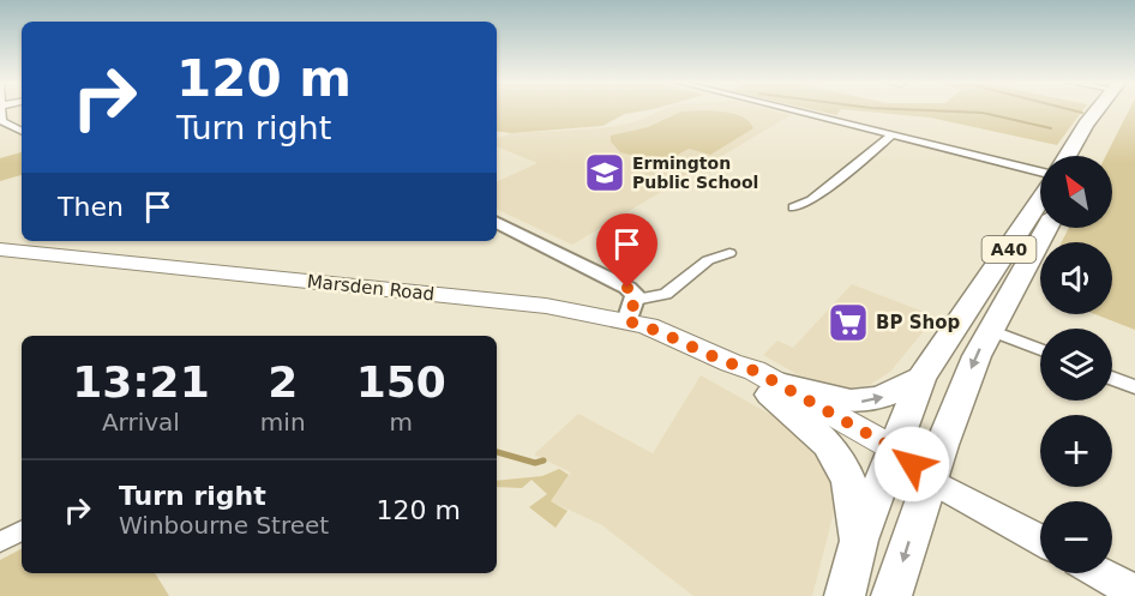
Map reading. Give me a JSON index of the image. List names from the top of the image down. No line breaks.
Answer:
{"streets":{"highway":["A40"],"main road":["Marsden Road"]},"crossings":[["A40","Marsden Road"]],"places":{"school or university":["Ermington Public School"],"supermarket":["BP Shop"]},"north":"top left","page":{"turn":["120 m","Turn right"],"map_buttons":["+","−"],"then":"Then","eta":["13:21","Arrival","2","min","150","m"],"list":[{"name":"Turn right","note":"Winbourne Street","value":"120 m"}]}}
